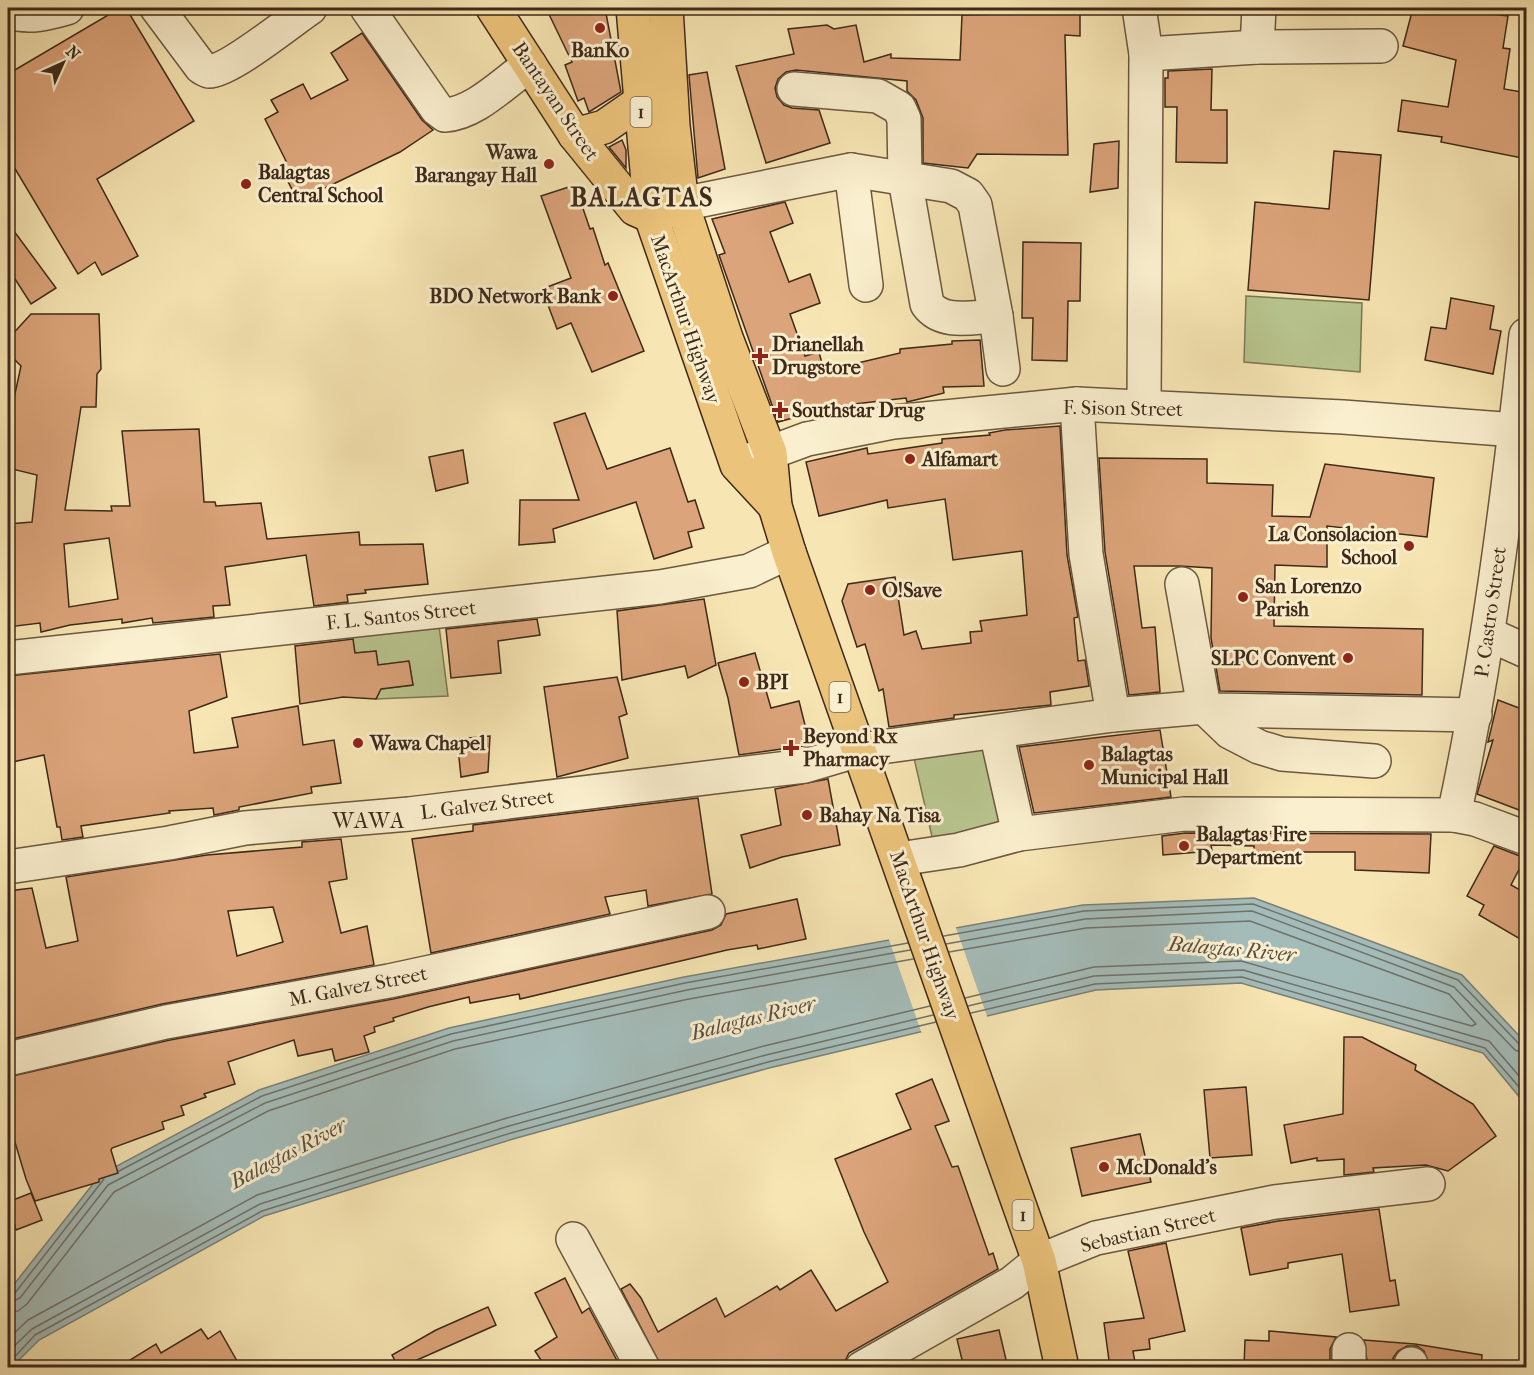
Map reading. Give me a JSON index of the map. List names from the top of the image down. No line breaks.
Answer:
{"streets":{"main road":["Bantayan Street","1","MacArthur Highway"],"street":["F. Sison Street","P. Castro Street","F. L. Santos Street","L. Galvez Street","M. Galvez Street","Sebastian Street"]},"crossings":[["Bantayan Street","MacArthur Highway"],["MacArthur Highway","F. Sison Street"],["MacArthur Highway","F. L. Santos Street"],["MacArthur Highway","L. Galvez Street"],["MacArthur Highway","Sebastian Street"],["F. Sison Street","P. Castro Street"],["P. Castro Street","L. Galvez Street"]],"districts":["BALAGTAS","WAWA"],"water":["Balagtas River"],"places":{"other":["BanKo","Wawa Barangay Hall","Balagtas Central School","BDO Network Bank","Alfamart","La Consolacion School","O!Save","San Lorenzo Parish","SLPC Convent","BPI","Wawa Chapel","Balagtas Municipal Hall","Bahay Na Tisa","Balagtas Fire Department","McDonald's"],"health":["Drianellah Drugstore","Southstar Drug","Beyond Rx Pharmacy"]},"north":"top right"}
